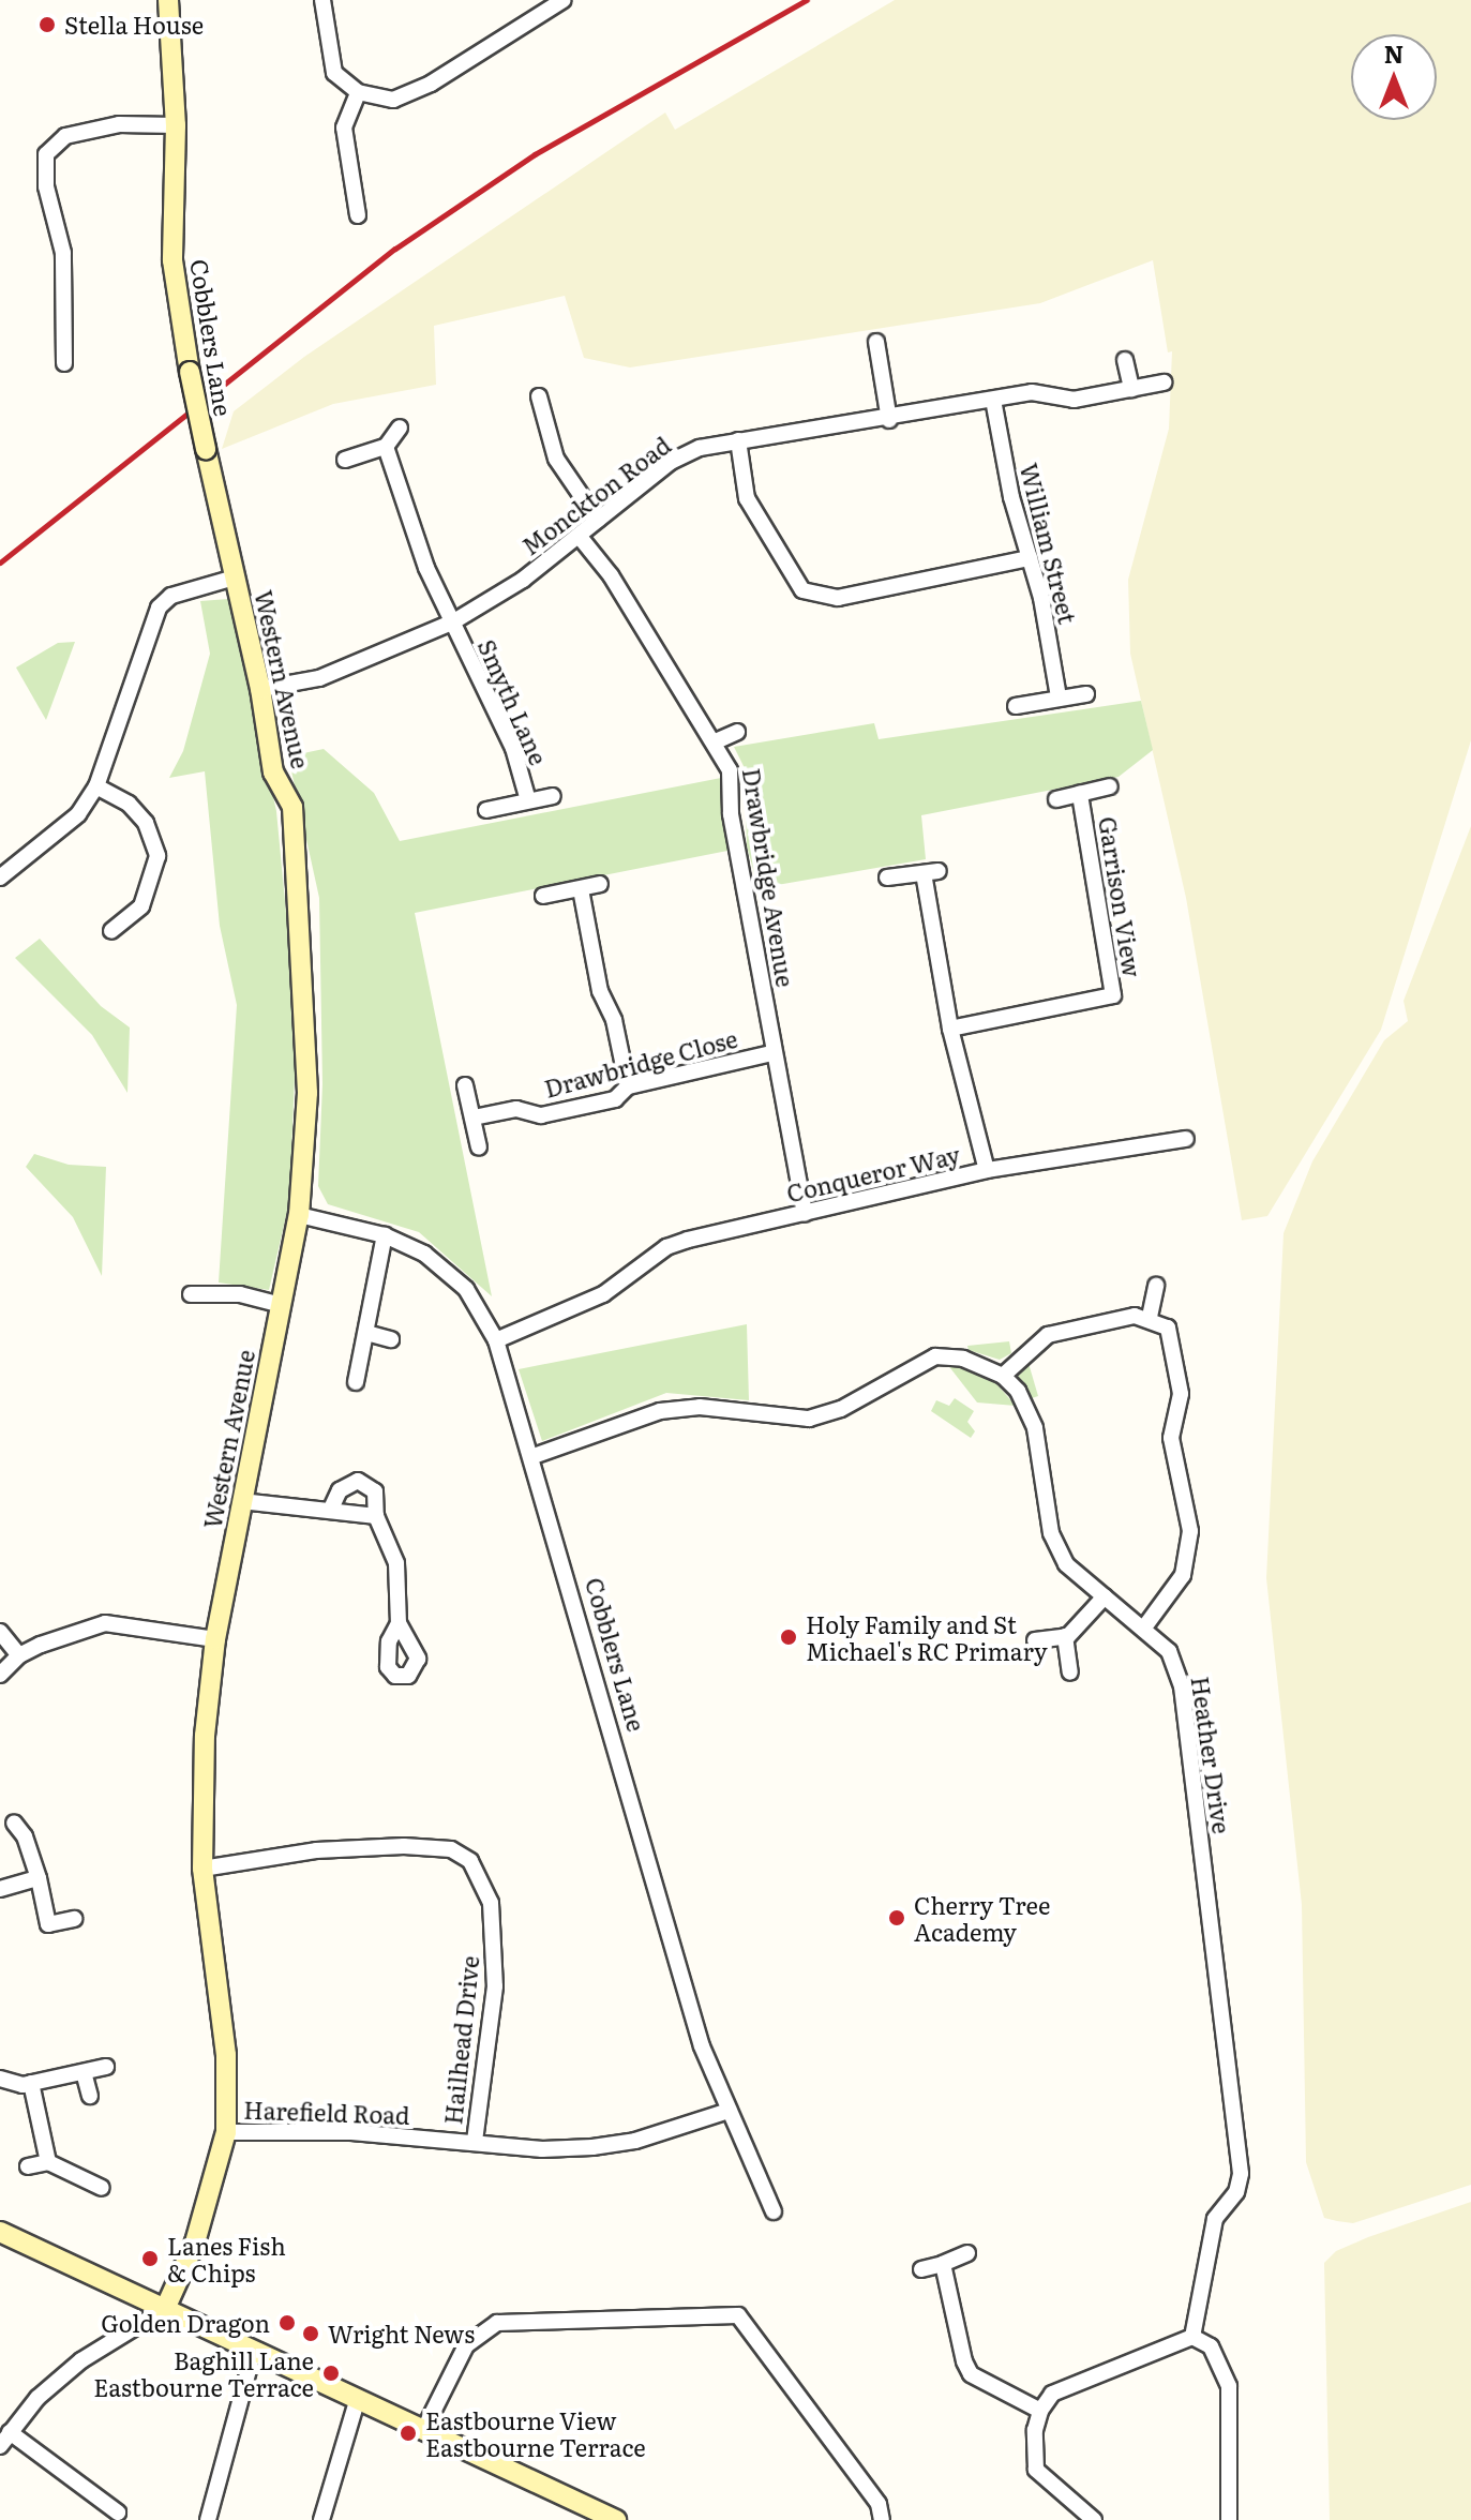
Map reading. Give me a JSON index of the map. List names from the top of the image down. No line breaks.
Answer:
{"streets":{"street":["Cobblers Lane","Monckton Road","William Street","Western Avenue","Smyth Lane","Drawbridge Avenue","Garrison View","Drawbridge Close","Conqueror Way","Heather Drive","Hailhead Drive","Harefield Road"]},"crossings":[["Cobblers Lane","Western Avenue"],["Cobblers Lane","Conqueror Way"],["Cobblers Lane","Harefield Road"],["Monckton Road","William Street"],["Monckton Road","Western Avenue"],["Monckton Road","Smyth Lane"],["Monckton Road","Drawbridge Avenue"],["Western Avenue","Hailhead Drive"],["Western Avenue","Harefield Road"],["Drawbridge Avenue","Drawbridge Close"],["Drawbridge Avenue","Conqueror Way"],["Garrison View","Conqueror Way"],["Hailhead Drive","Harefield Road"]],"places":["Stella House","Holy Family and St Michael's RC Primary","Cherry Tree Academy","Lanes Fish & Chips","Golden Dragon","Wright News","Baghill Lane Eastbourne Terrace","Eastbourne View Eastbourne Terrace"],"north":"top"}
